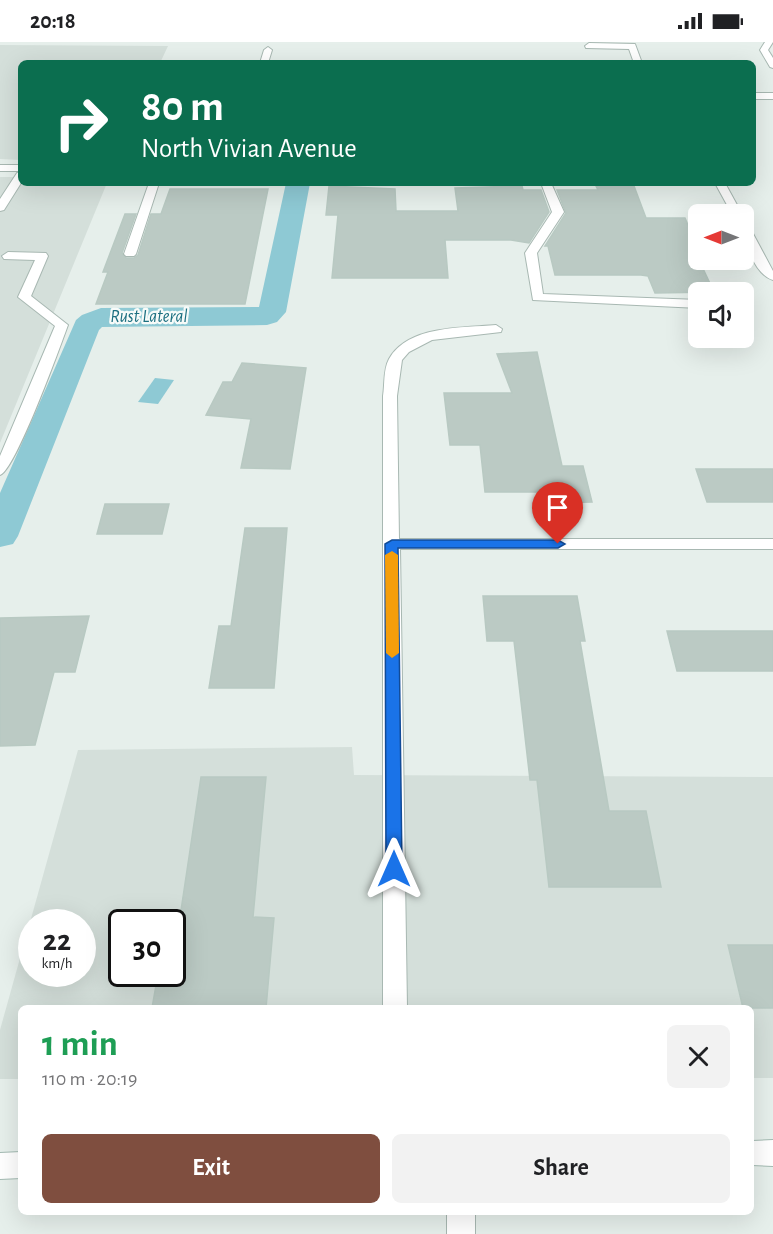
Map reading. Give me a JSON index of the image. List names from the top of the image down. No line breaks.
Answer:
{"water":["Rust Lateral"],"north":"left","page":{"status":"20:18","turn":["80 m","North Vivian Avenue"],"speed":"22 km/h","limit":"30","heading":["1 min","110 m · 20:19"],"buttons":["Exit","Share"]}}
